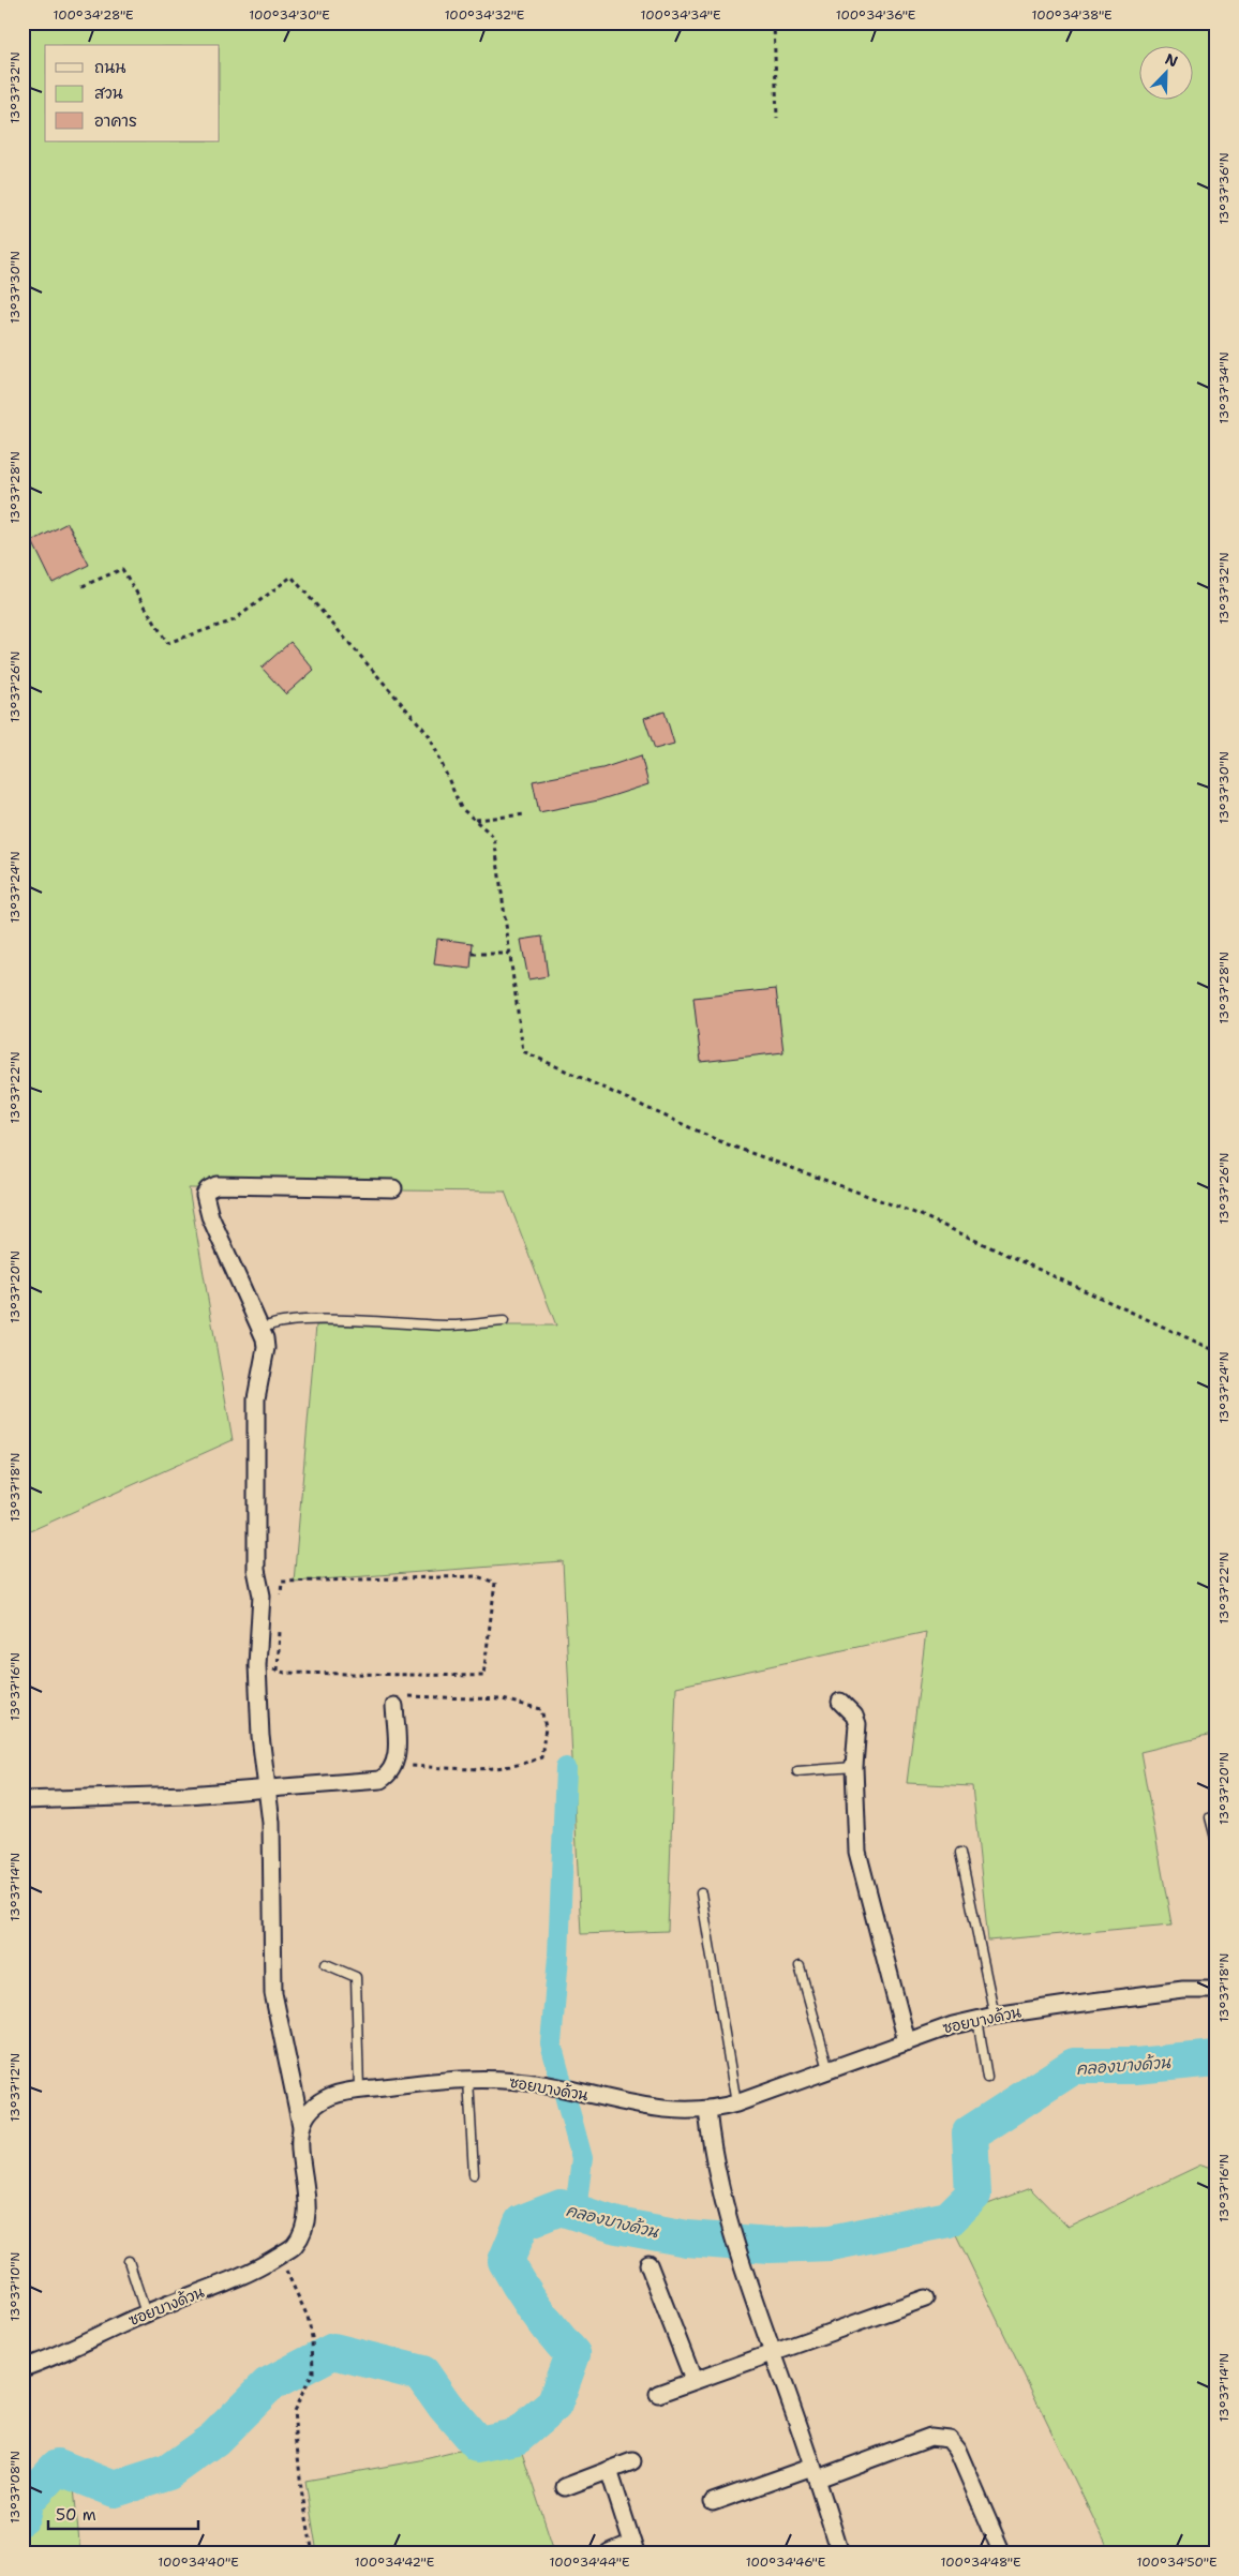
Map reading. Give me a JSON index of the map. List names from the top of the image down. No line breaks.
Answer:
{"streets":{"street":["ซอยบางด้วน"]},"water":["คลองบางด้วน"],"legend":["ถนน","สวน","อาคาร"],"scale_bar":"50 m","north":"top right","coordinates":["100°34'28\"E","100°34'30\"E","100°34'32\"E","100°34'34\"E","100°34'36\"E","100°34'38\"E","13°37'32\"N","13°37'36\"N","13°37'30\"N","13°37'34\"N","13°37'28\"N","13°37'26\"N","13°37'24\"N","13°37'22\"N","13°37'20\"N","13°37'18\"N","13°37'16\"N","13°37'14\"N","13°37'12\"N","13°37'10\"N","13°37'08\"N","100°34'40\"E","100°34'42\"E","100°34'44\"E","100°34'46\"E","100°34'48\"E","100°34'50\"E"]}
